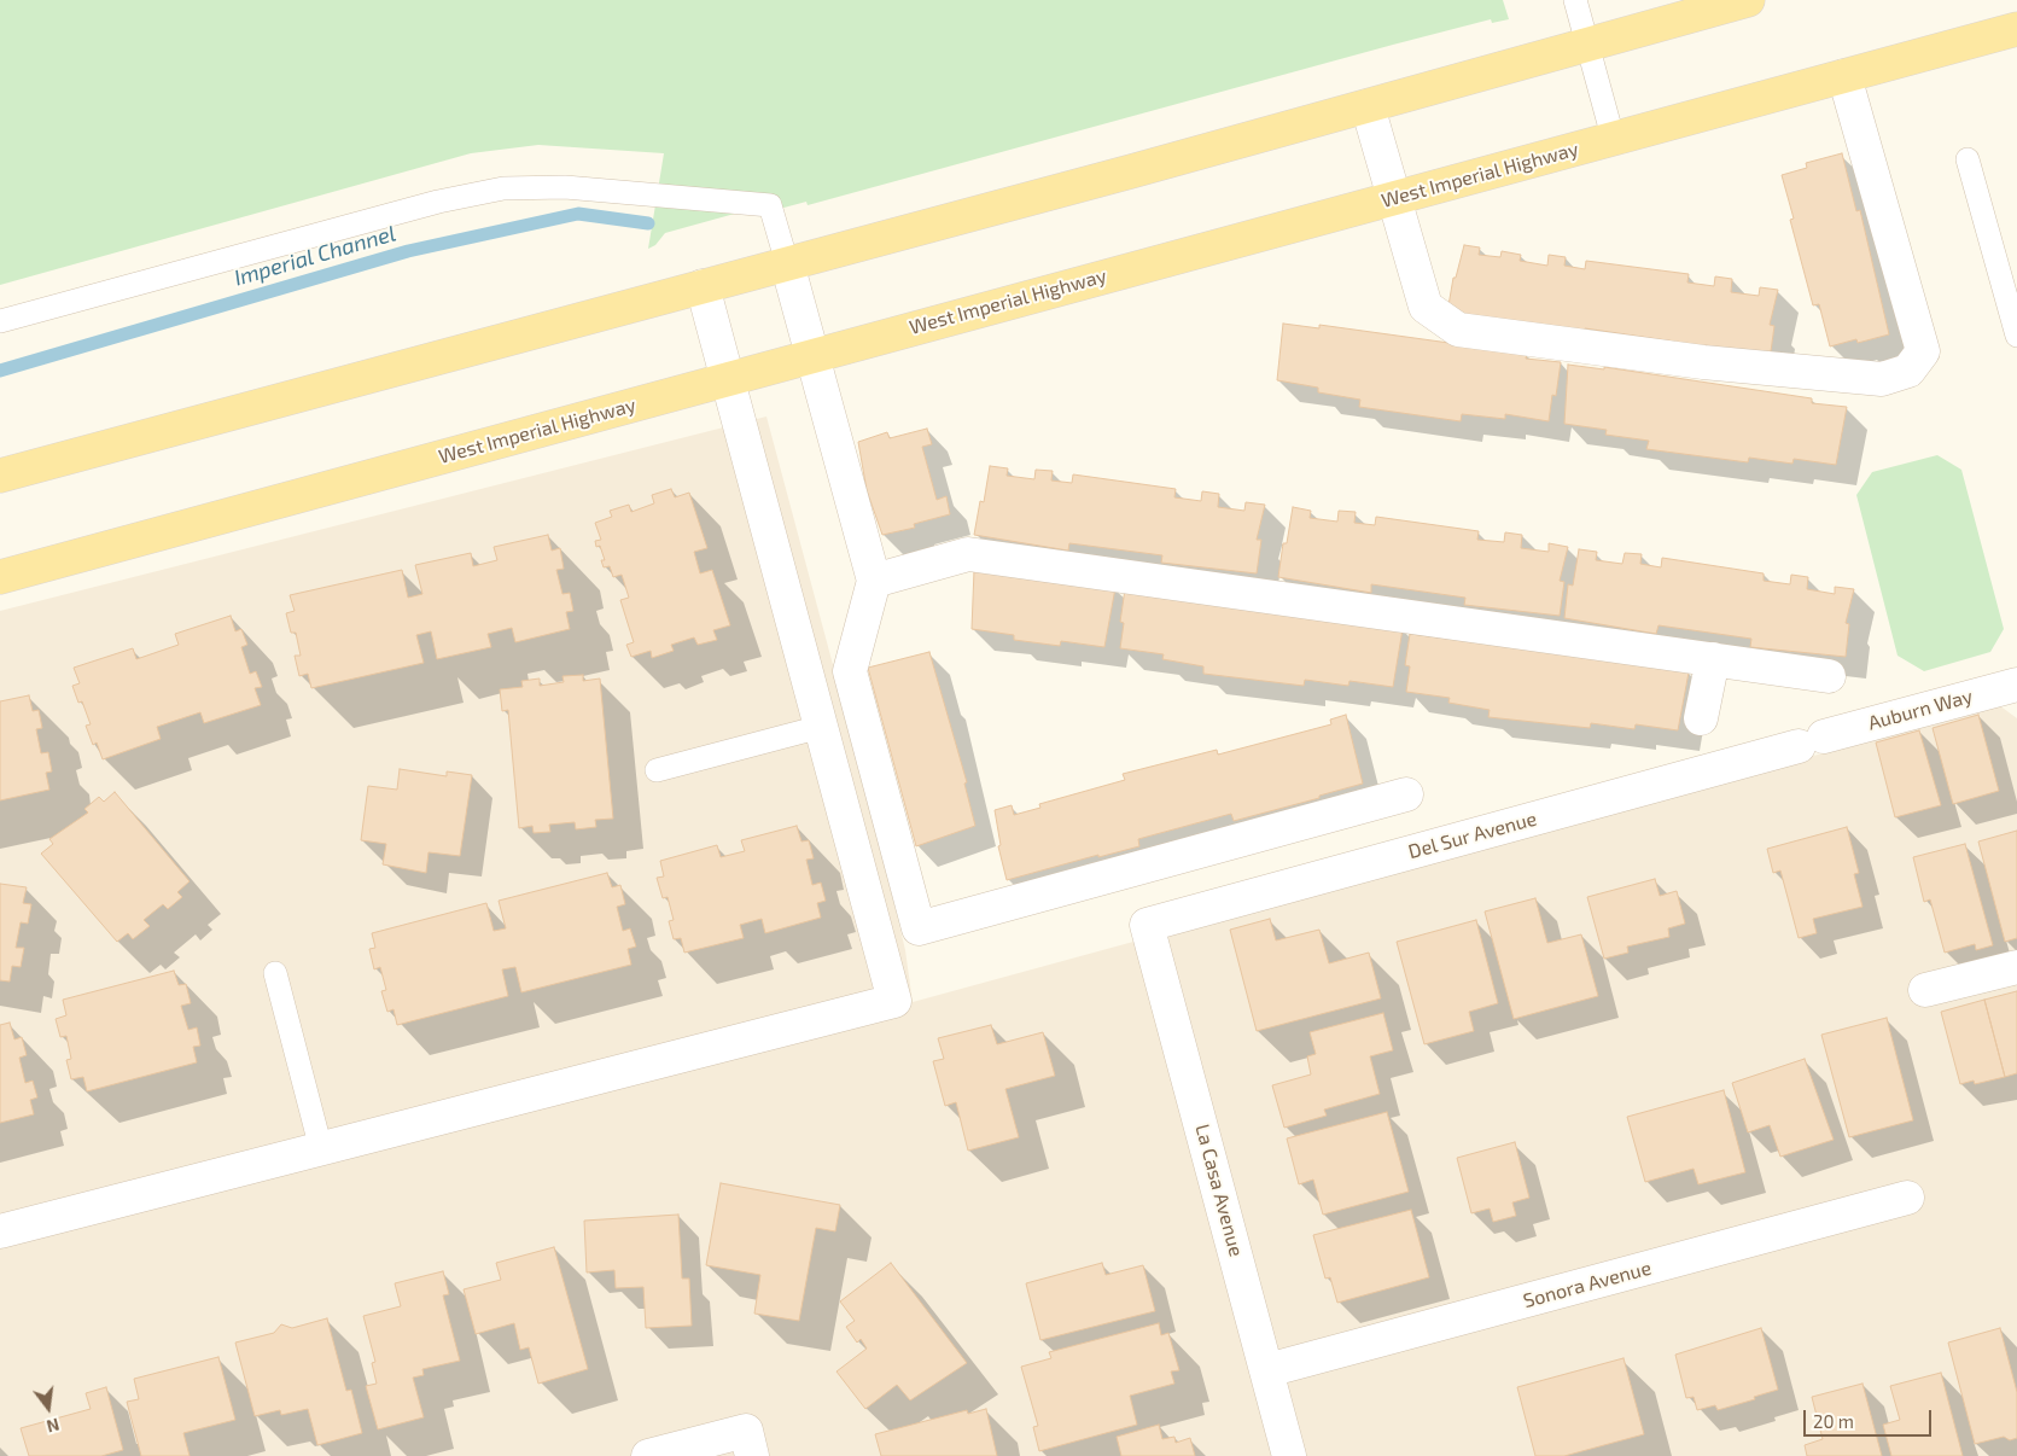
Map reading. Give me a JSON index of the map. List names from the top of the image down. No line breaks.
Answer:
{"streets":{"main road":["West Imperial Highway"],"street":["Auburn Way","Del Sur Avenue","La Casa Avenue","Sonora Avenue"]},"crossings":[["Auburn Way","Del Sur Avenue"],["Del Sur Avenue","La Casa Avenue"],["La Casa Avenue","Sonora Avenue"]],"water":["Imperial Channel"],"scale_bar":"20 m","north":"bottom"}
